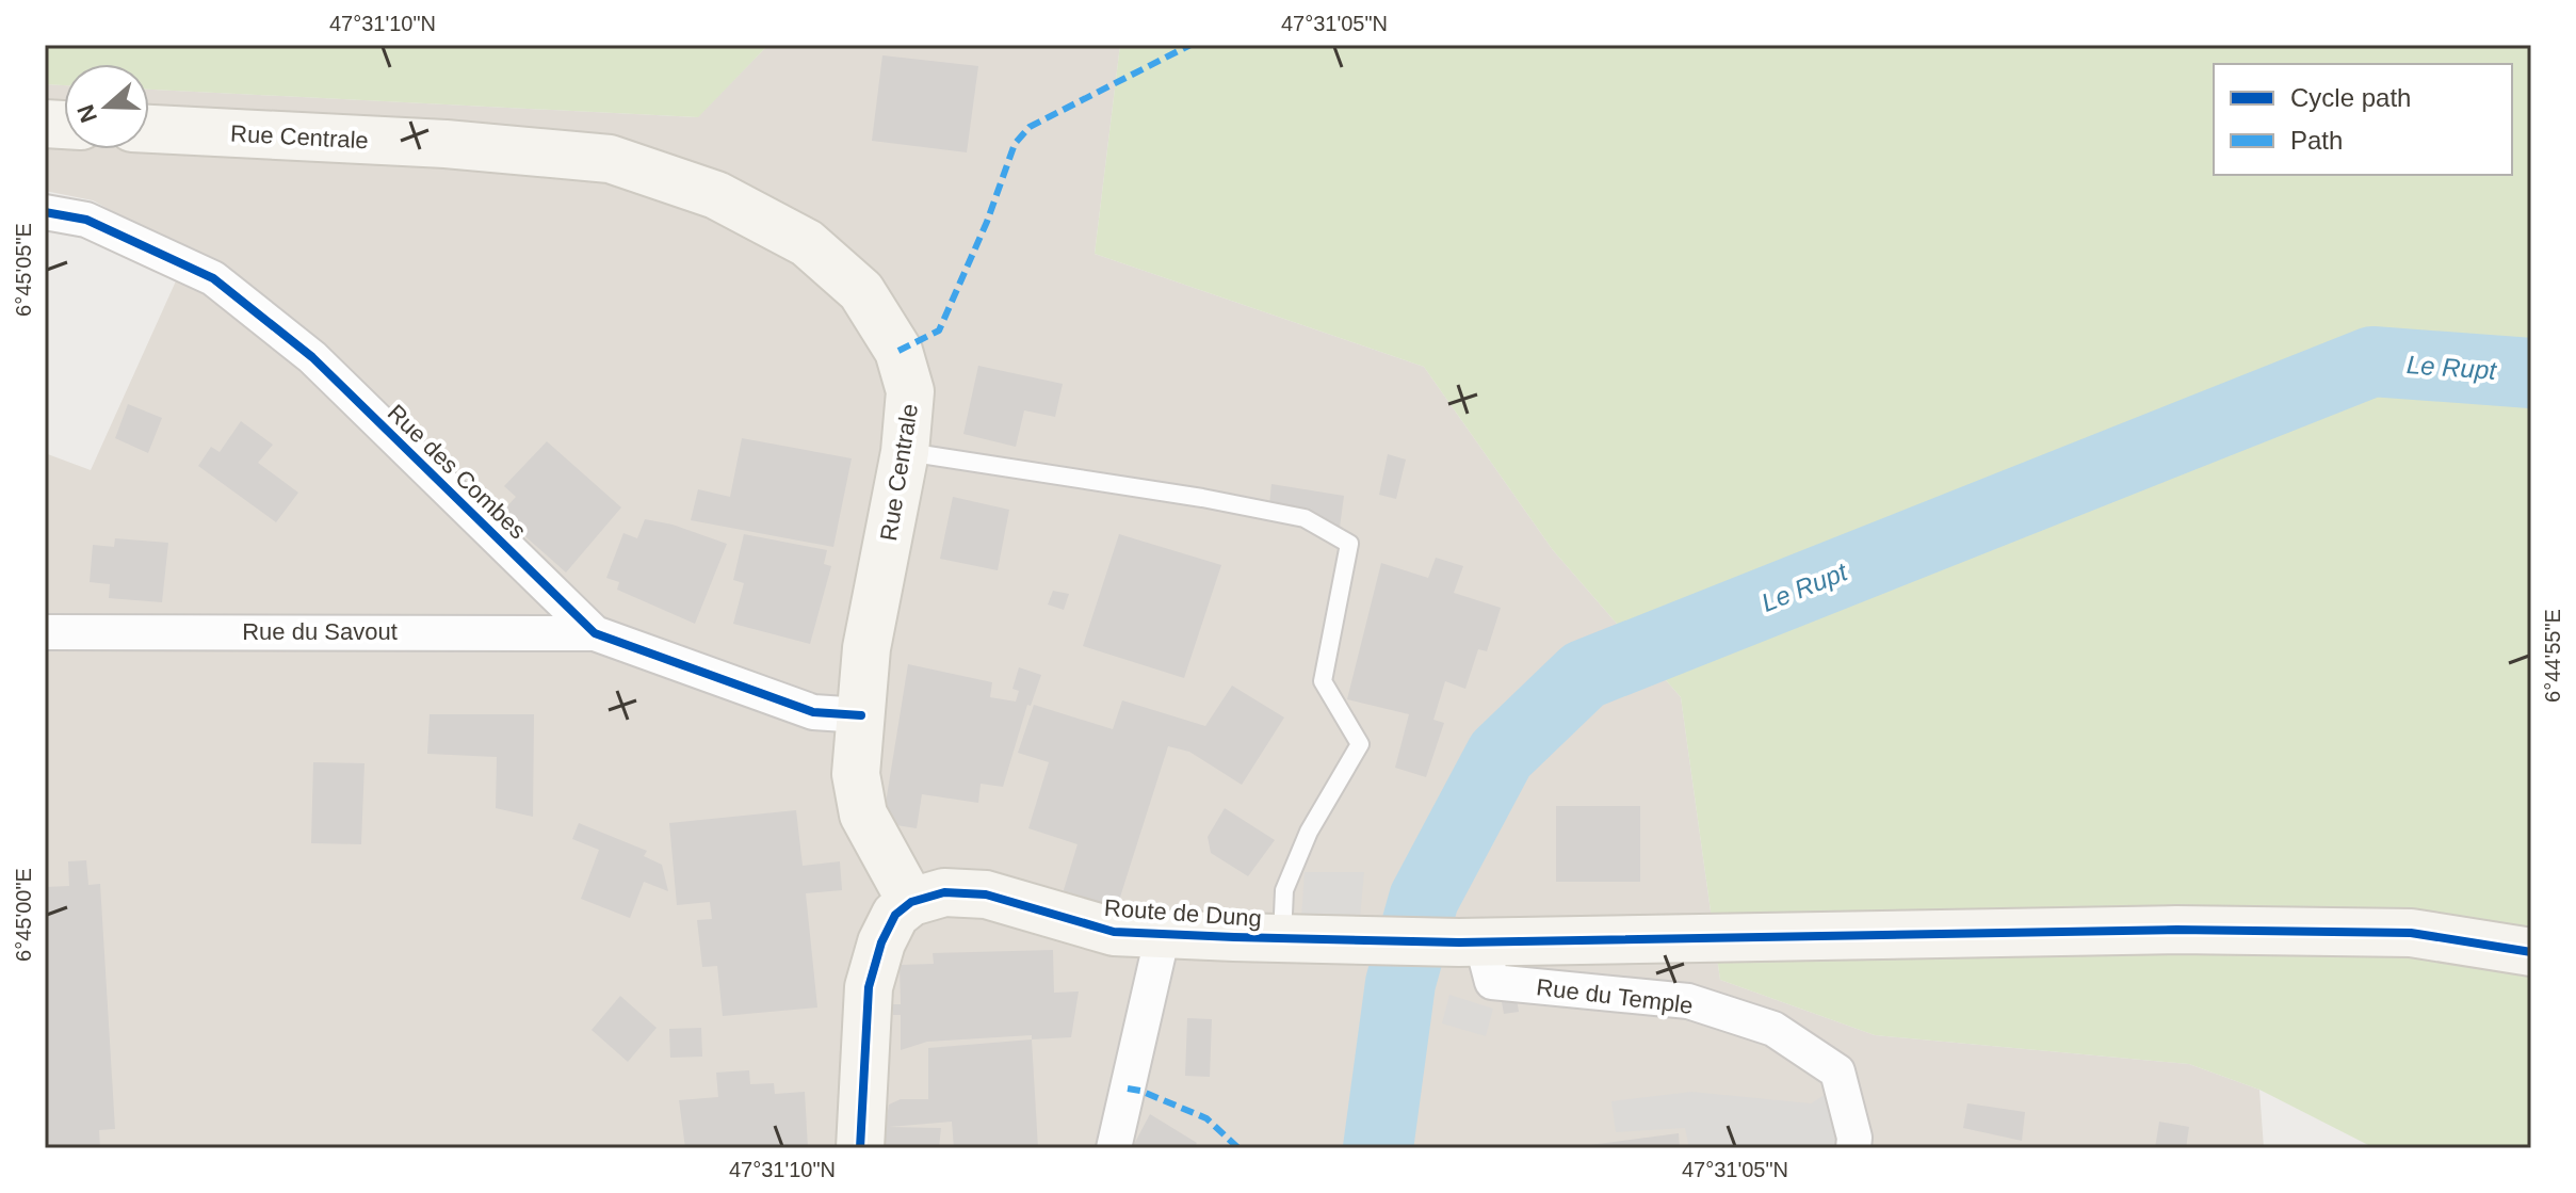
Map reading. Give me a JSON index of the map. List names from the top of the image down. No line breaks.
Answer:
{"streets":{"main road":["Rue Centrale","Route de Dung"],"street":["Rue des Combes","Rue du Savout","Rue du Temple"]},"crossings":[["Rue Centrale","Rue des Combes"],["Rue Centrale","Route de Dung"],["Rue des Combes","Rue du Savout"],["Route de Dung","Rue du Temple"]],"water":["Le Rupt"],"legend":["Cycle path","Path"],"north":"left","coordinates":["47°31'10\"N","47°31'05\"N","6°45'05\"E","6°44'55\"E","6°45'00\"E"]}
